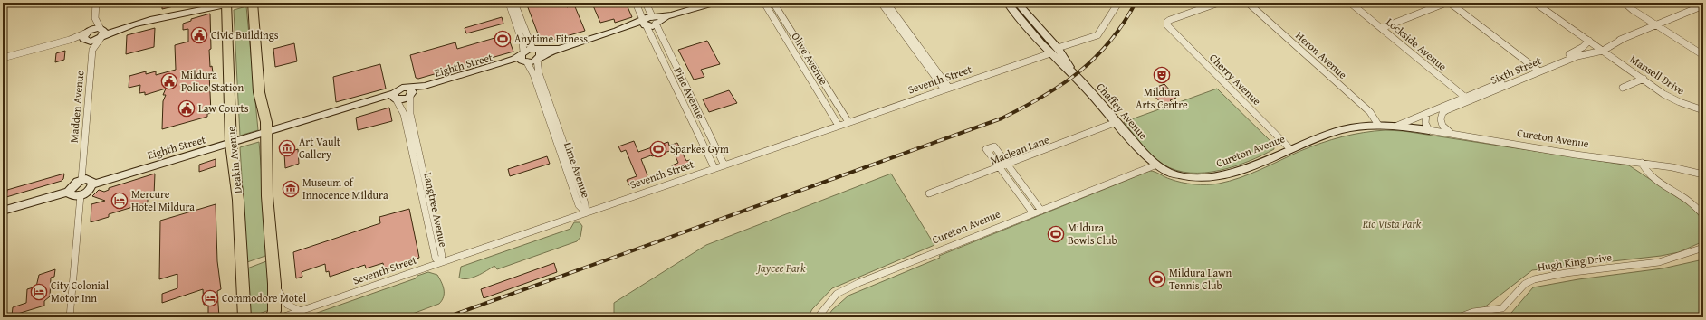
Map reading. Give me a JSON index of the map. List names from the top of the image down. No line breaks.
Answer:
{"streets":{"highway":["Deakin Avenue"],"street":["Lockside Avenue","Heron Avenue","Olive Avenue","Eighth Street","Sixth Street","Mansell Drive","Seventh Street","Cherry Avenue","Pine Avenue","Madden Avenue","Chaffey Avenue","Cureton Avenue","Maclean Lane","Lime Avenue","Langtree Avenue","Hugh King Drive"]},"crossings":[["Lockside Avenue","Sixth Street"],["Heron Avenue","Cureton Avenue"],["Olive Avenue","Seventh Street"],["Eighth Street","Deakin Avenue"],["Eighth Street","Lime Avenue"],["Eighth Street","Langtree Avenue"],["Sixth Street","Mansell Drive"],["Sixth Street","Cureton Avenue"],["Seventh Street","Pine Avenue"],["Seventh Street","Chaffey Avenue"],["Seventh Street","Lime Avenue"],["Seventh Street","Langtree Avenue"],["Cherry Avenue","Cureton Avenue"],["Chaffey Avenue","Cureton Avenue"],["Chaffey Avenue","Maclean Lane"]],"parks":["Rio Vista Park","Jaycee Park"],"places":{"public building":["Civic Buildings","Mildura Police Station","Law Courts"],"sports":["Anytime Fitness","Sparkes Gym","Mildura Bowls Club","Mildura Lawn Tennis Club"],"theatre":["Mildura Arts Centre"],"museum":["Art Vault Gallery","Museum of Innocence Mildura"],"hotel":["Mercure Hotel Mildura","City Colonial Motor Inn","Commodore Motel"]}}
